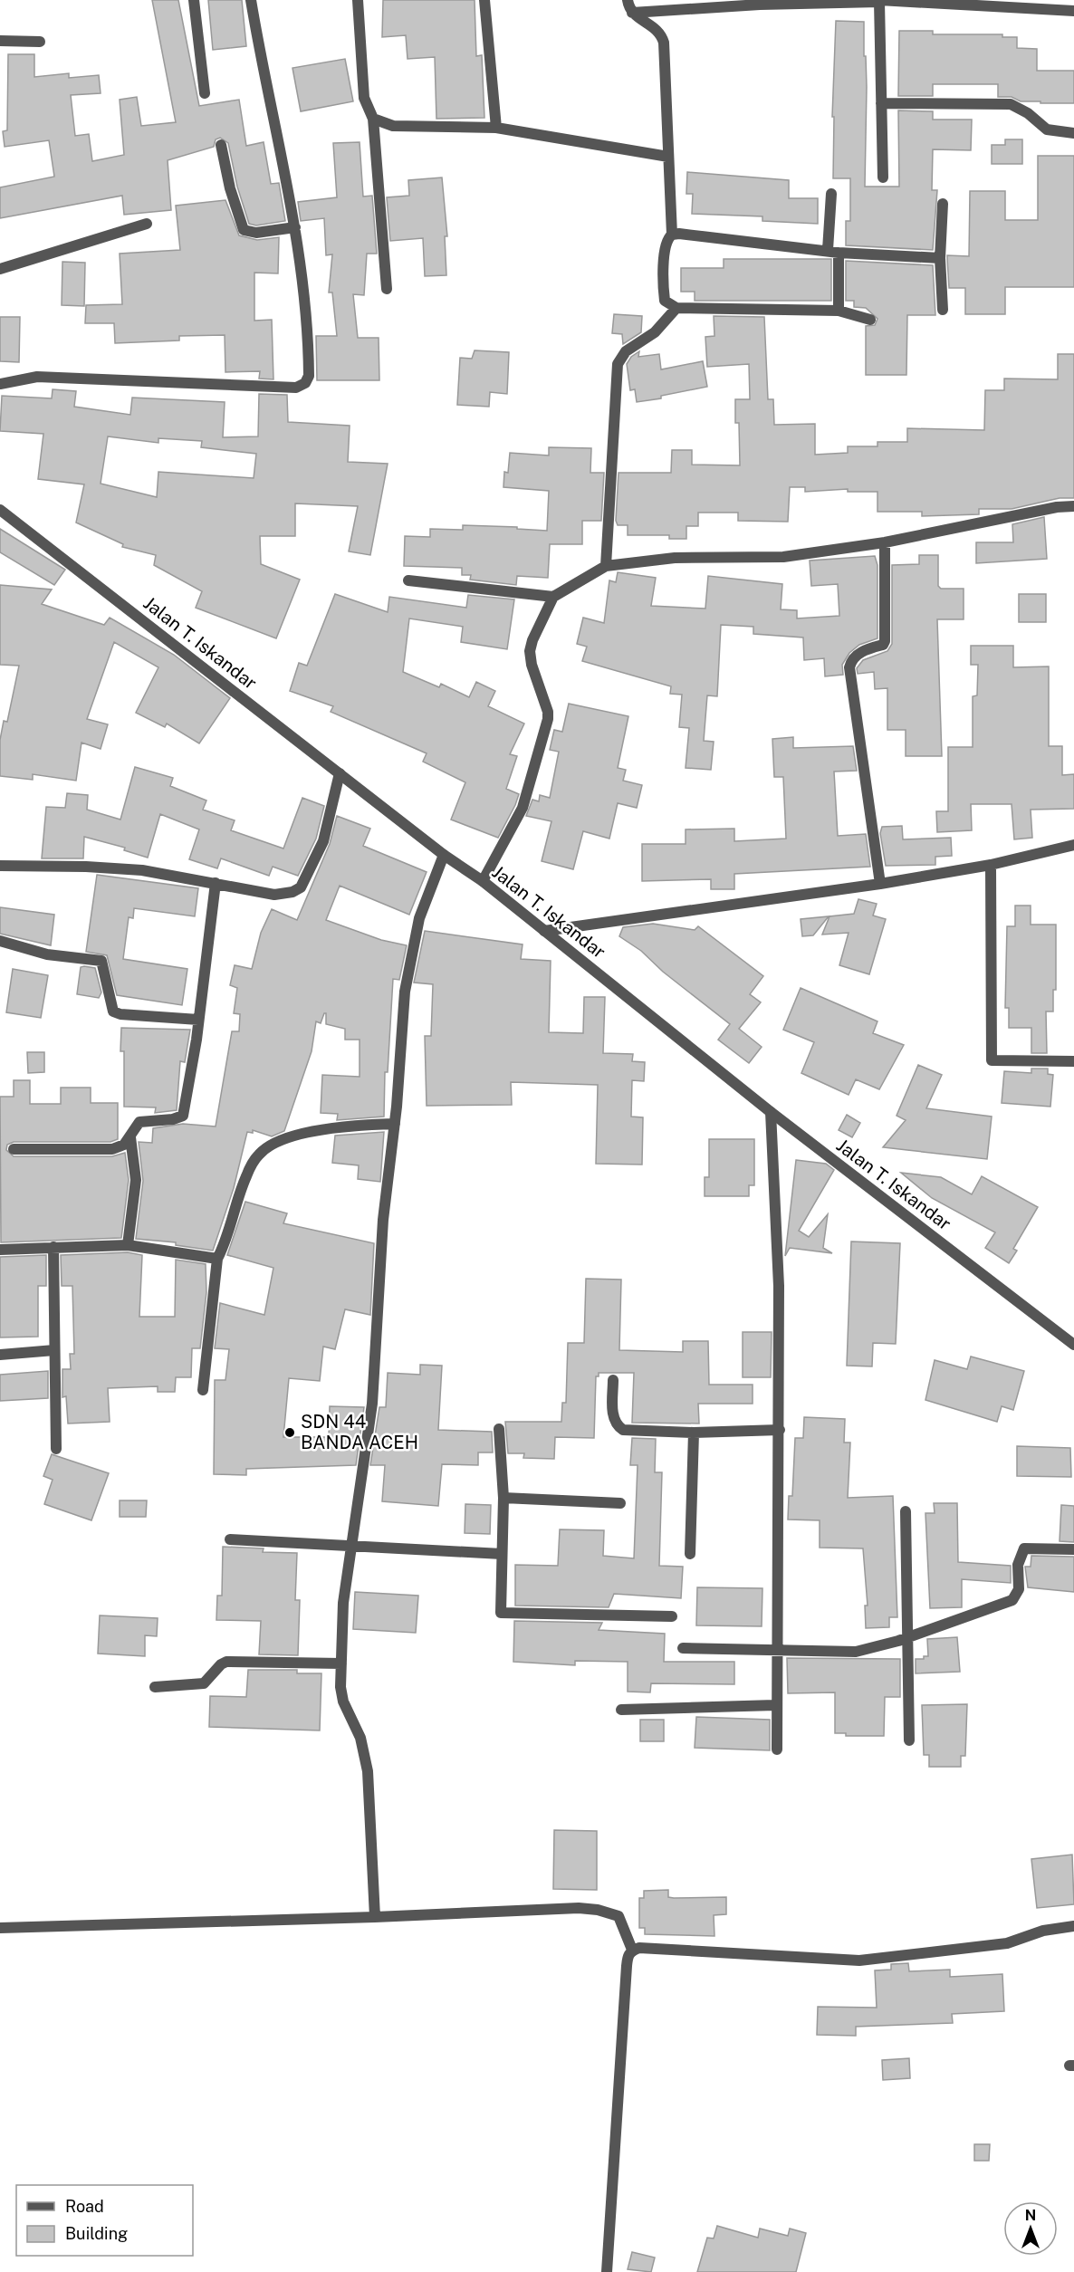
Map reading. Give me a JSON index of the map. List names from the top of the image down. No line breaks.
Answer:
{"streets":{"street":["Jalan T. Iskandar"]},"places":["SDN 44 BANDA ACEH"],"legend":["Road","Building"],"north":"top"}
